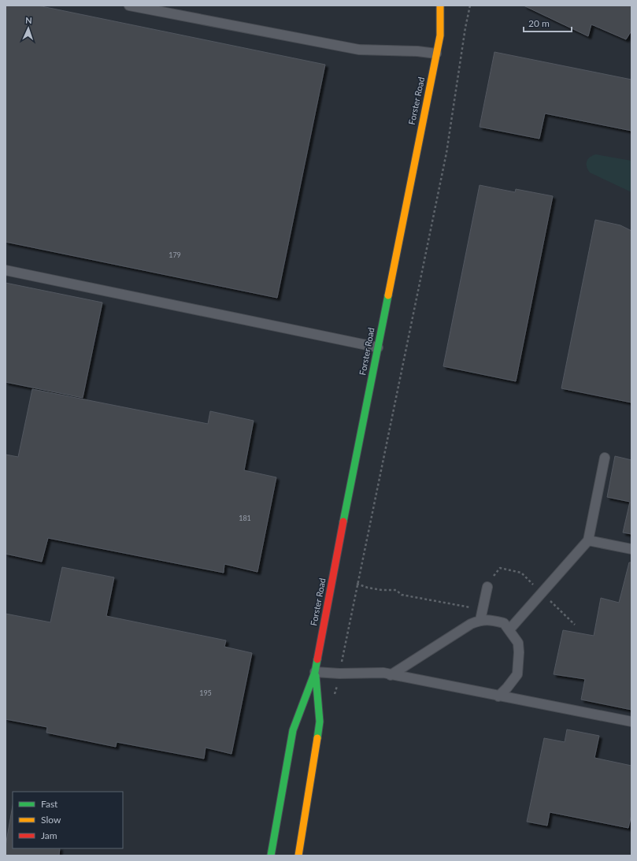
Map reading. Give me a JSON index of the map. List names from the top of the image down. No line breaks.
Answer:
{"streets":{"main road":["Forster Road"]},"house_numbers":["179","181","195"],"legend":["Fast","Slow","Jam"],"scale_bar":"20 m","north":"top"}
